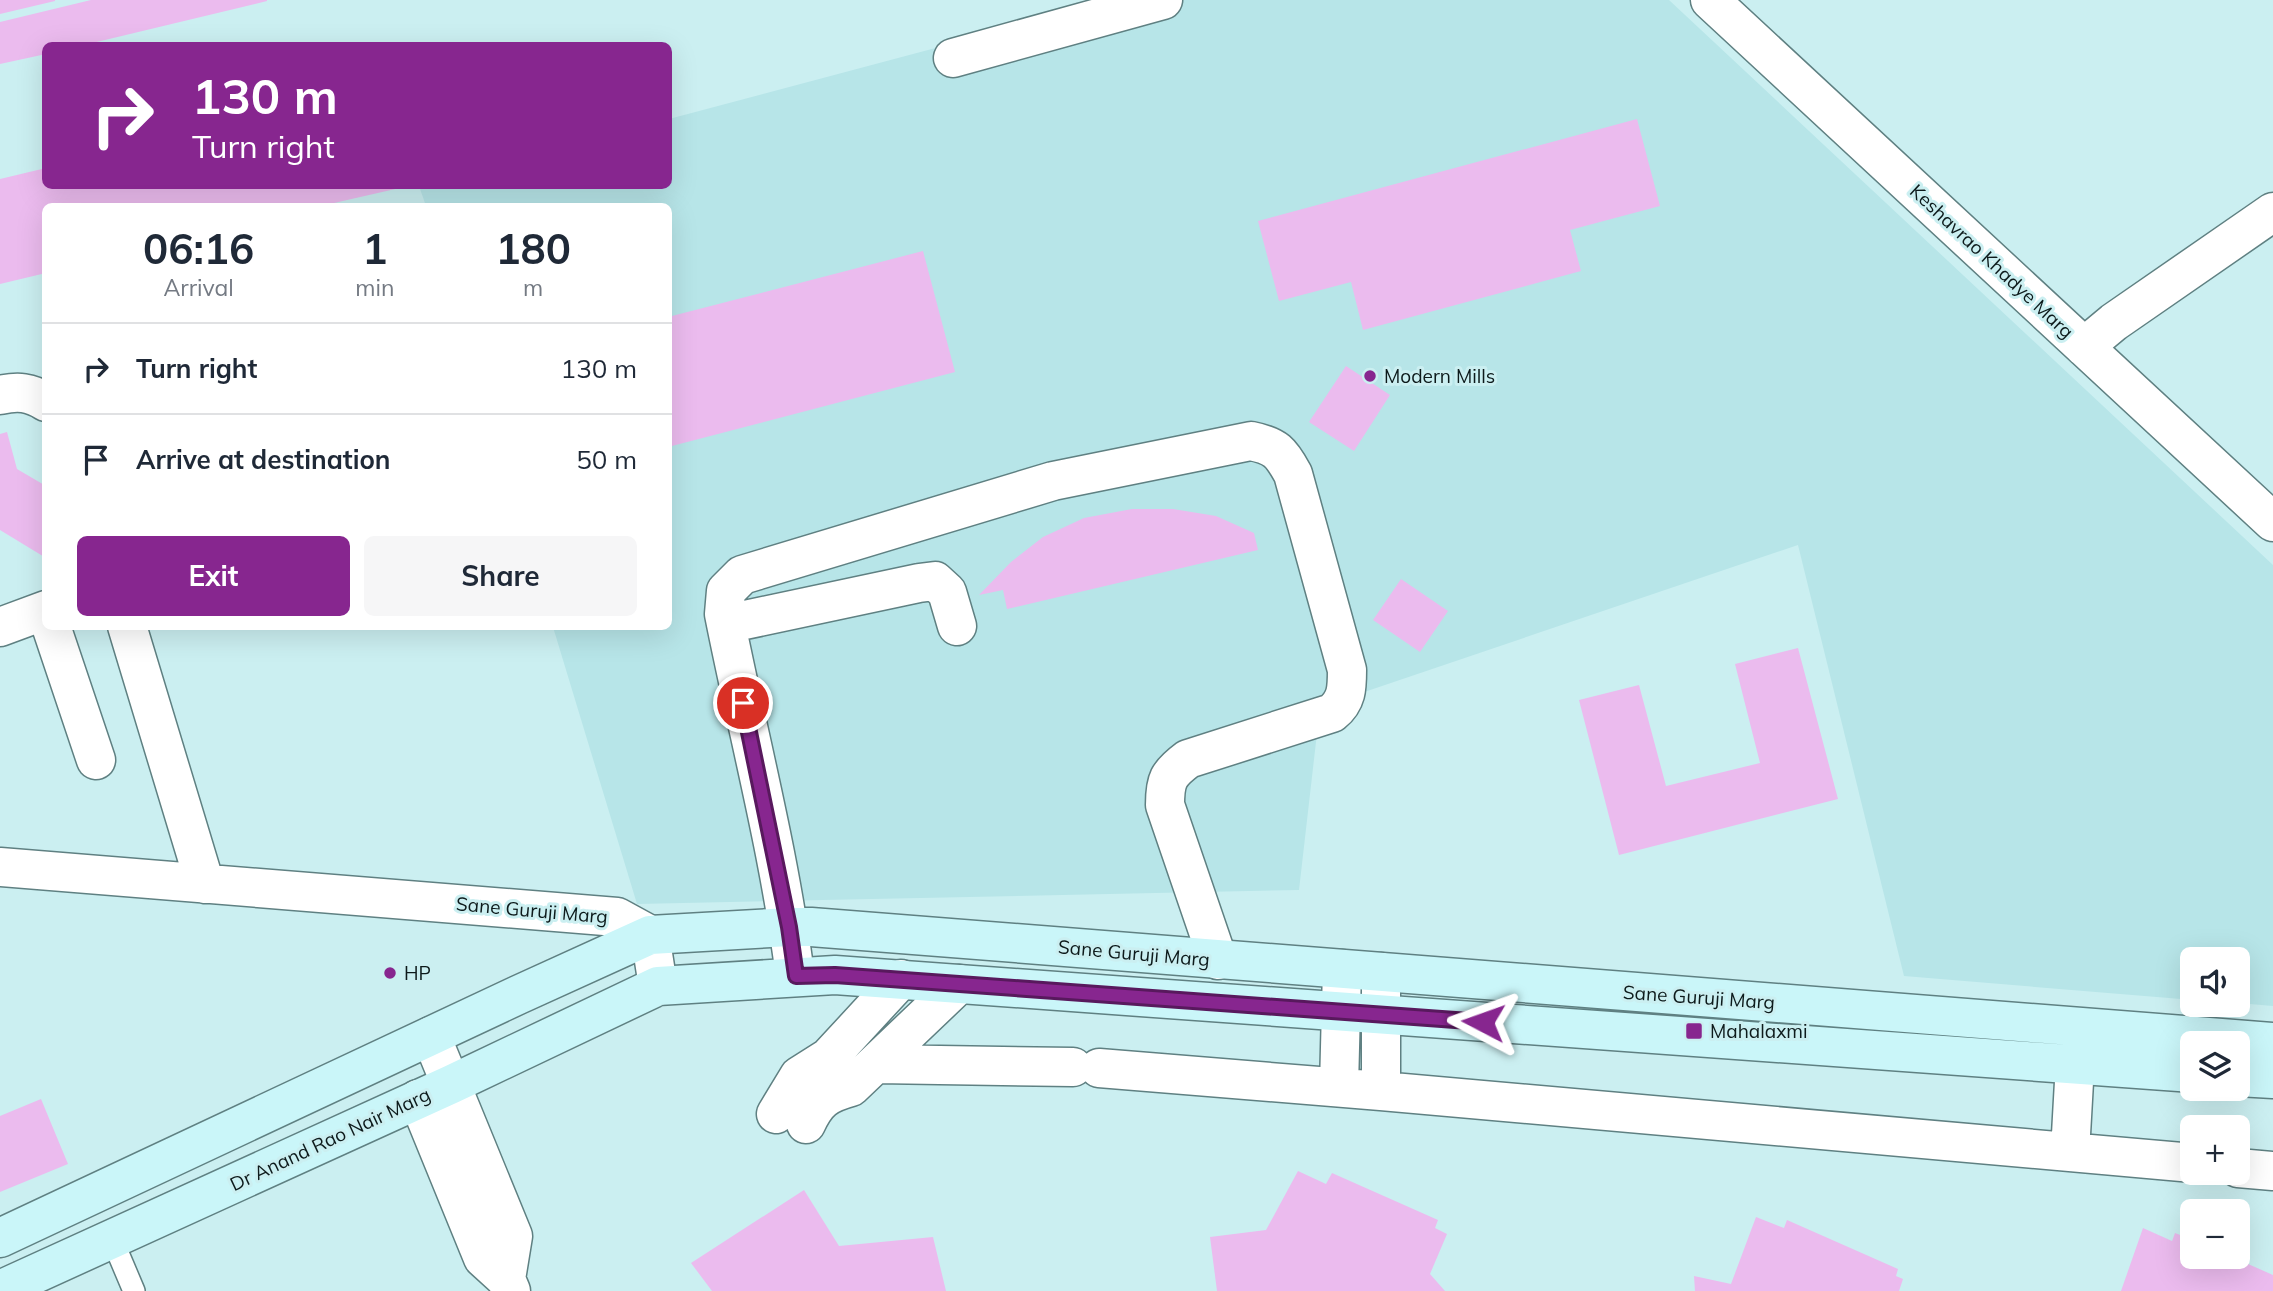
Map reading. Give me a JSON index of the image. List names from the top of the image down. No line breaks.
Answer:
{"streets":{"main road":["Sane Guruji Marg","Dr Anand Rao Nair Marg"],"street":["Keshavrao Khadye Marg"]},"crossings":[["Sane Guruji Marg","Dr Anand Rao Nair Marg"]],"places":{"other":["Modern Mills","HP"],"transit":["Mahalaxmi"]},"page":{"turn":["130 m","Turn right"],"eta":["06:16","Arrival","1","min","180","m"],"list":[{"name":"Turn right","value":"130 m"},{"name":"Arrive at destination","value":"50 m"}],"buttons":["Exit","Share"],"map_buttons":["+","−"]}}
